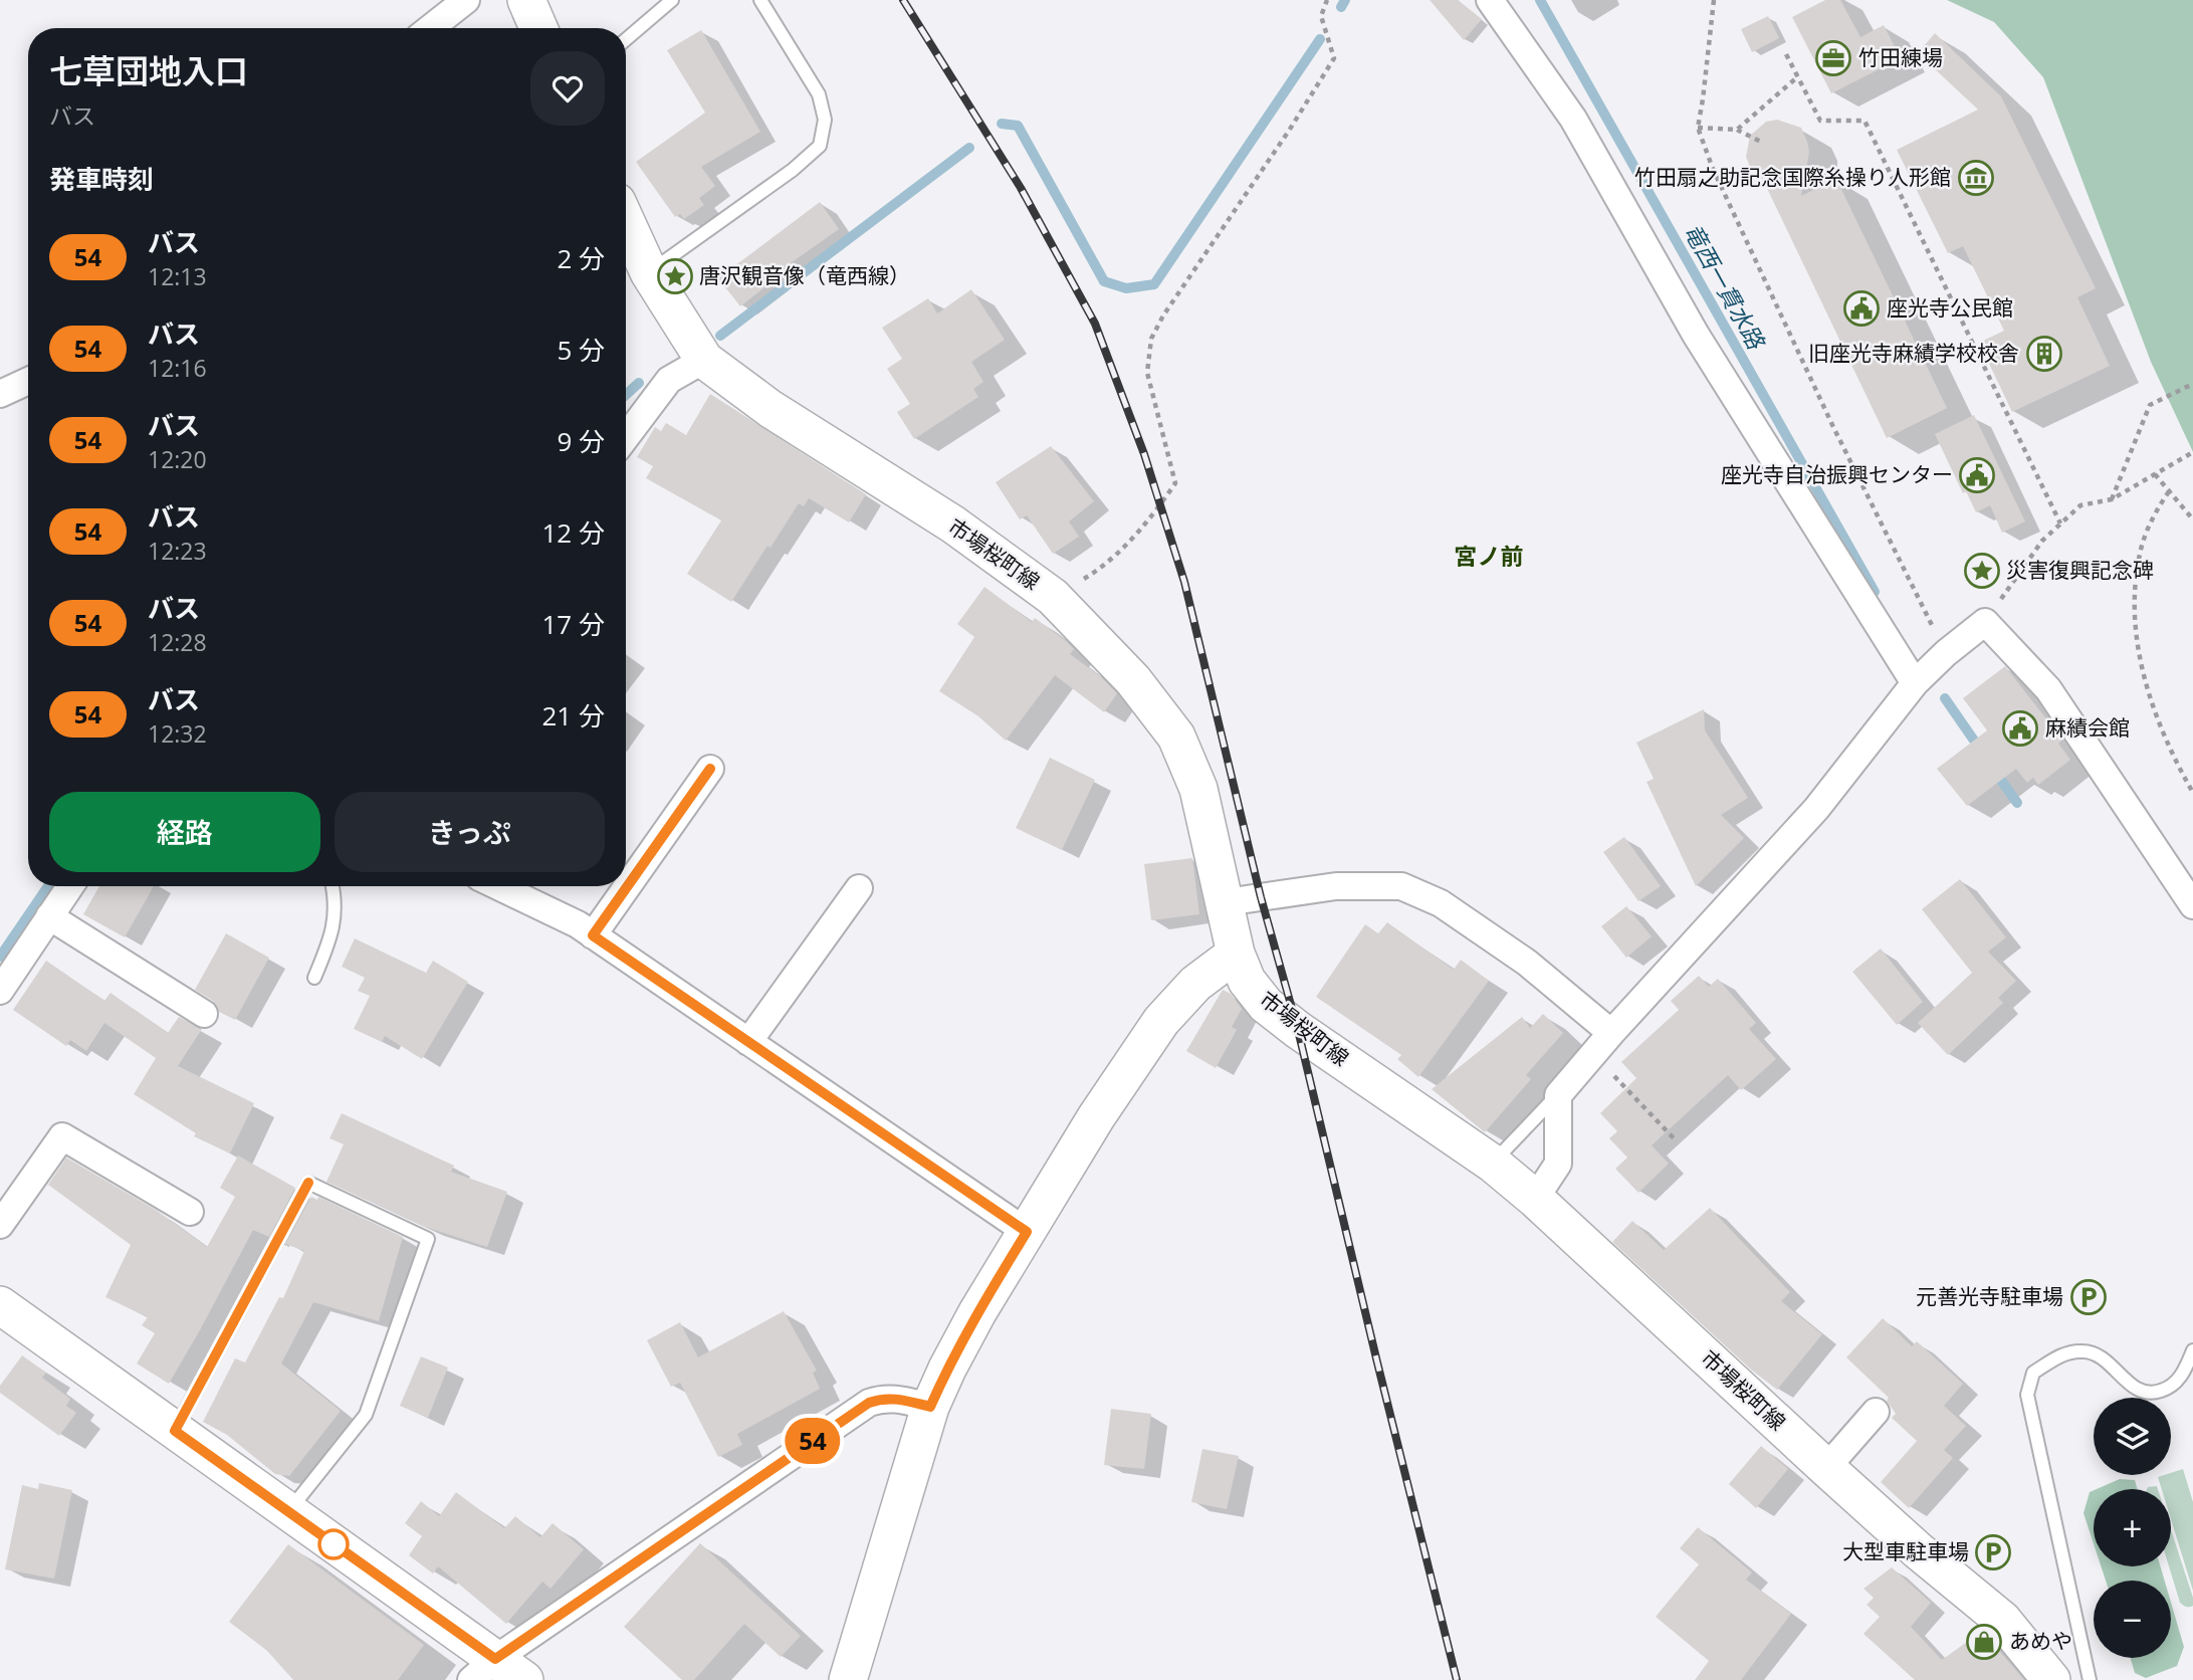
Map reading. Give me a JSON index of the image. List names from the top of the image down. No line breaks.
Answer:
{"streets":{"main road":["市場桜町線"]},"districts":["宮ノ前"],"water":["竜西一貫水路"],"places":{"office":["竹田練場"],"museum":["竹田扇之助記念国際糸操り人形館"],"place":["唐沢観音像（竜西線）","災害復興記念碑"],"public building":["座光寺公民館","座光寺自治振興センター","麻績会館"],"building":["旧座光寺麻績学校校舎"],"parking":["元善光寺駐車場","大型車駐車場"],"shop":["あめや"]},"lines":["bus line 54"],"page":{"on_map":"54","heading":[["七草団地入口","バス"],"発車時刻"],"list":[{"mark":"54","name":"バス","note":"12:13","value":"2 分"},{"mark":"54","name":"バス","note":"12:16","value":"5 分"},{"mark":"54","name":"バス","note":"12:20","value":"9 分"},{"mark":"54","name":"バス","note":"12:23","value":"12 分"},{"mark":"54","name":"バス","note":"12:28","value":"17 分"},{"mark":"54","name":"バス","note":"12:32","value":"21 分"}],"buttons":["経路","きっぷ"],"map_buttons":["+","−"]}}
